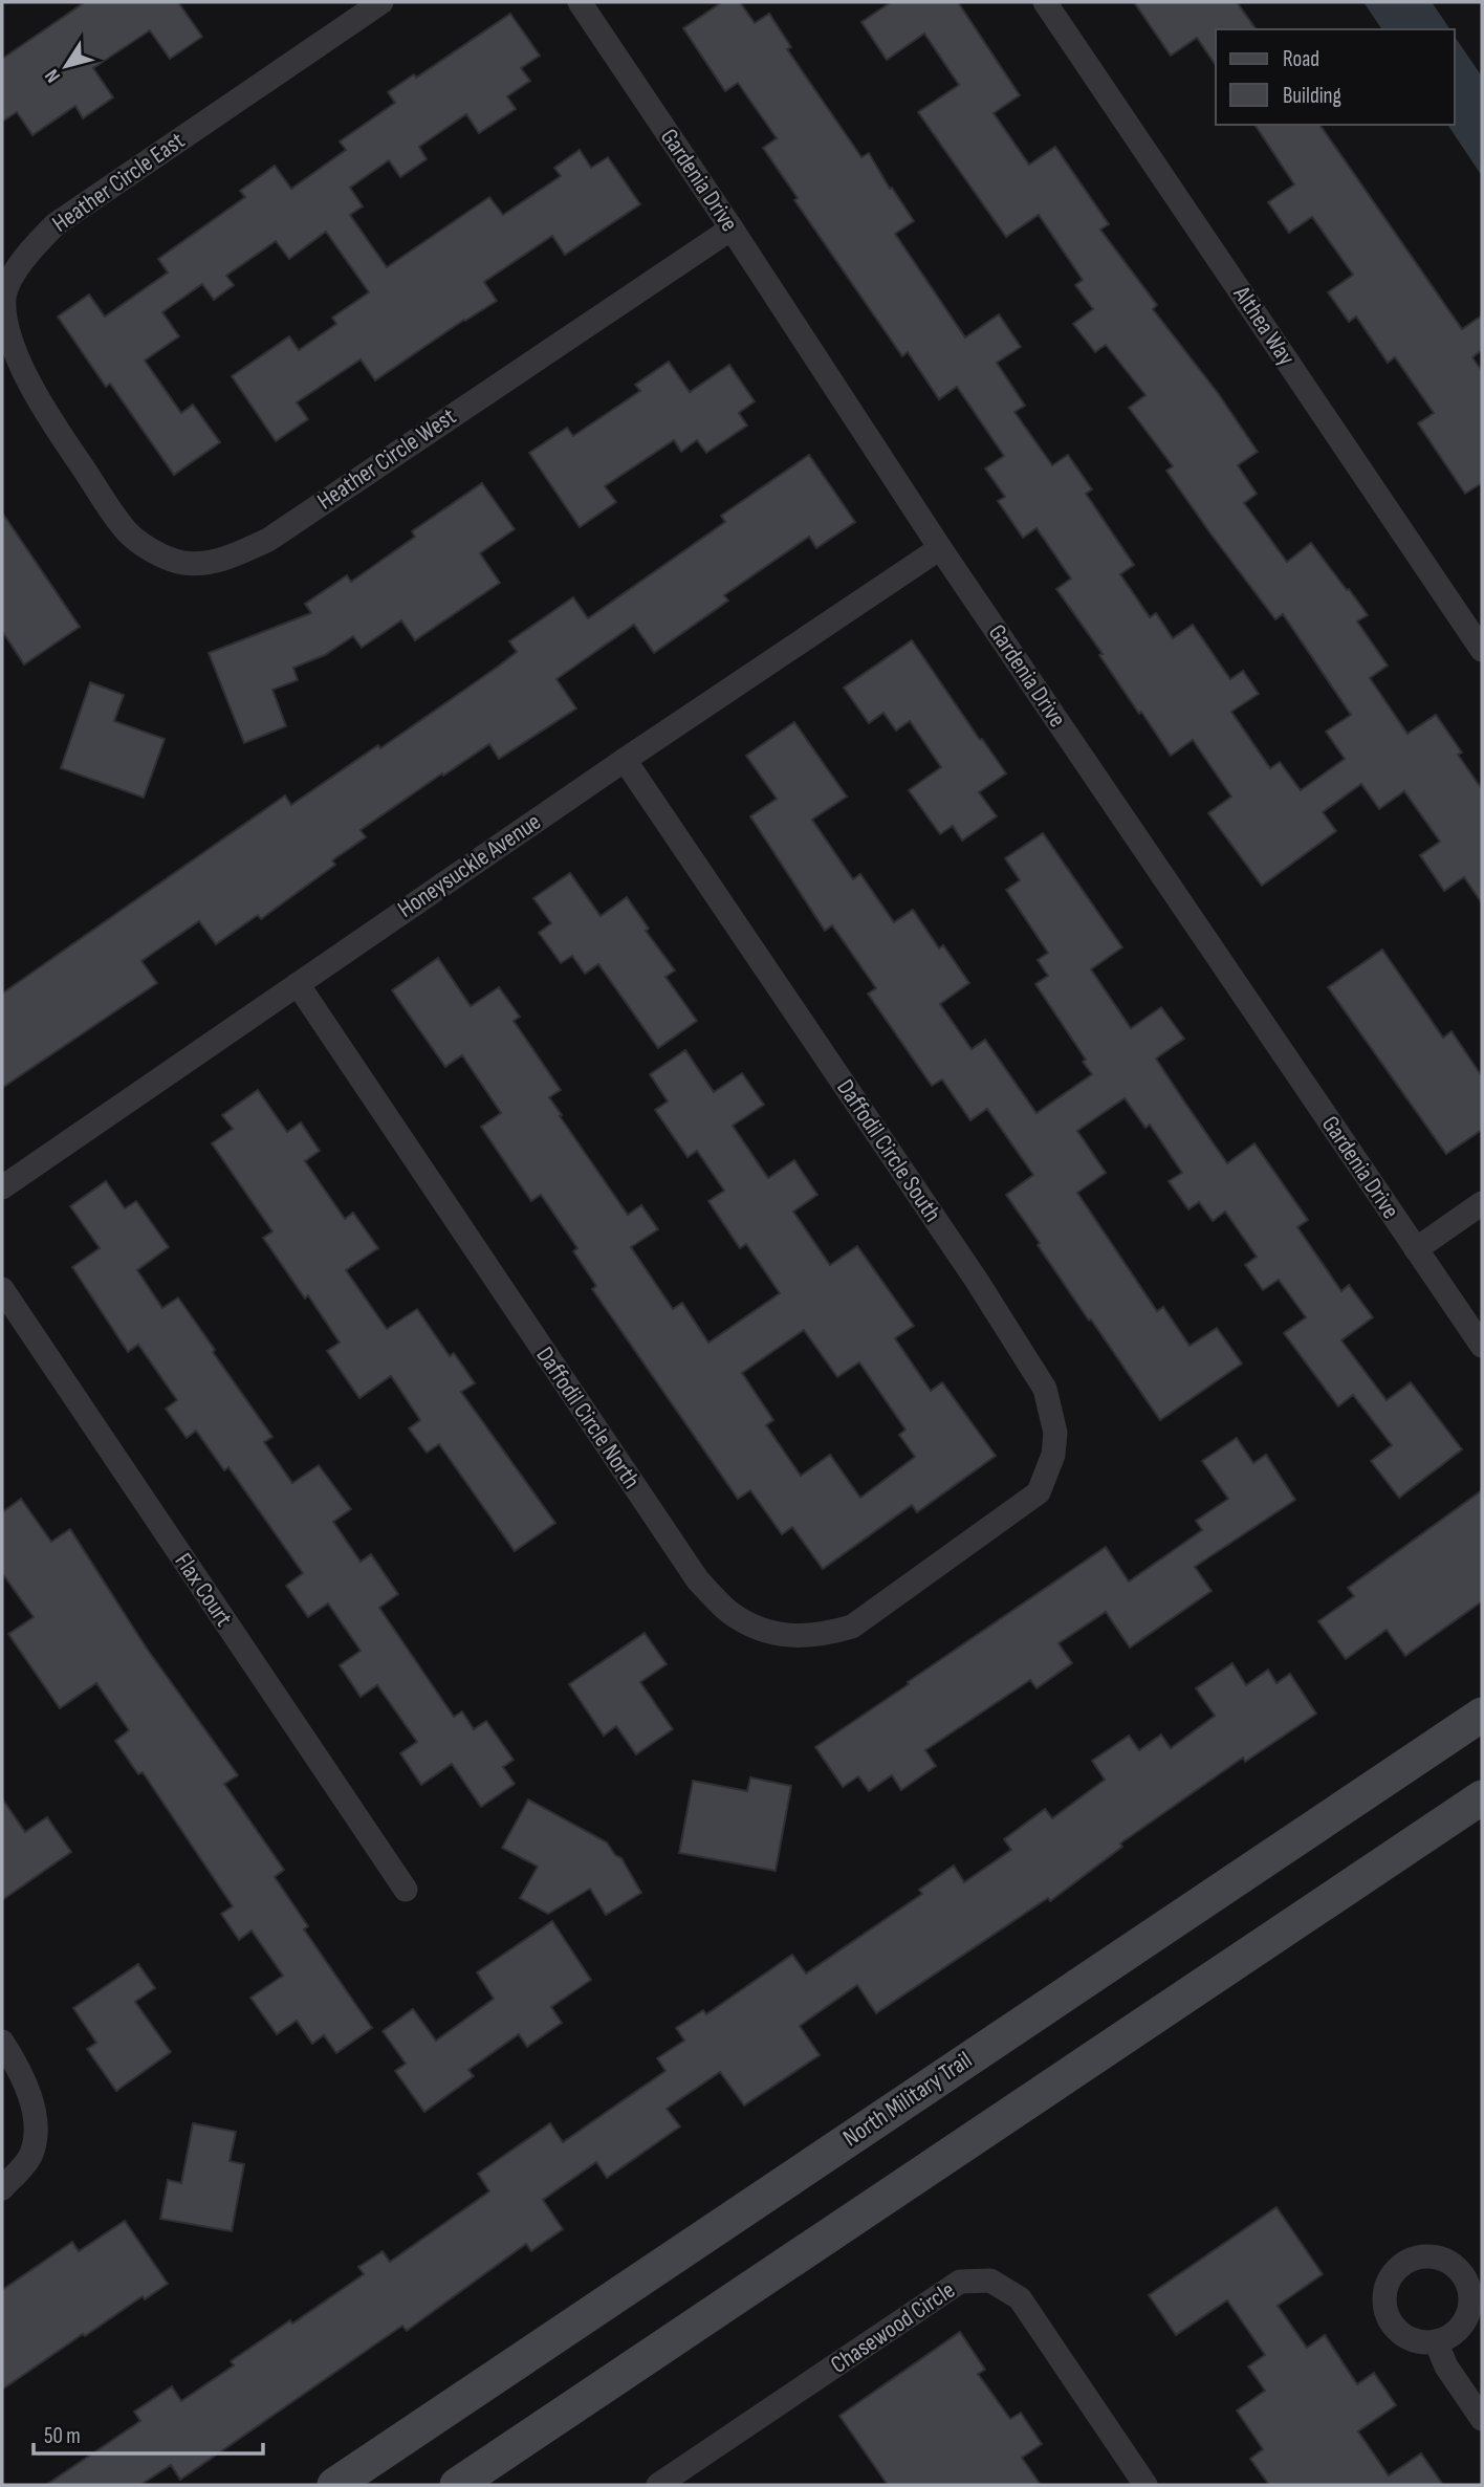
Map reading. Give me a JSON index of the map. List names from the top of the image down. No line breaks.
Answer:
{"streets":{"main road":["North Military Trail"],"street":["Gardenia Drive","Heather Circle East","Althea Way","Heather Circle West","Honeysuckle Avenue","Daffodil Circle South","Daffodil Circle North","Flax Court","Chasewood Circle"]},"crossings":[["Gardenia Drive","Heather Circle West"],["Gardenia Drive","Honeysuckle Avenue"],["Heather Circle East","Heather Circle West"],["Honeysuckle Avenue","Daffodil Circle South"],["Honeysuckle Avenue","Daffodil Circle North"],["Daffodil Circle South","Daffodil Circle North"]],"legend":["Road","Building"],"scale_bar":"50 m","north":"bottom left"}
